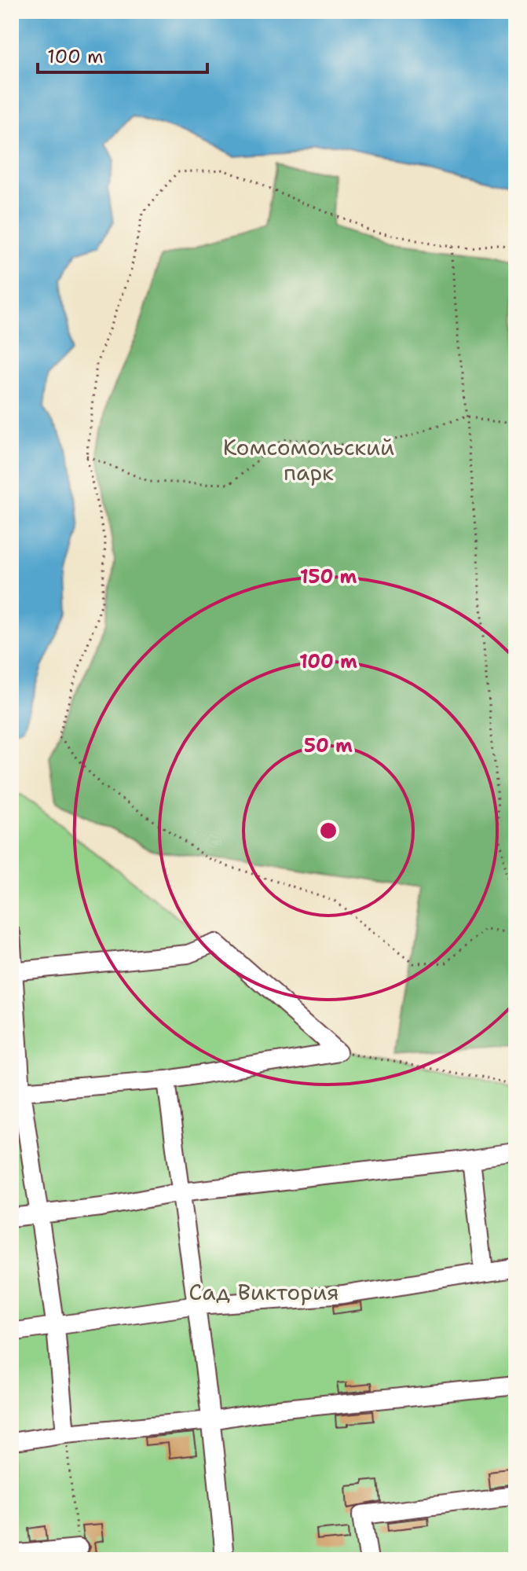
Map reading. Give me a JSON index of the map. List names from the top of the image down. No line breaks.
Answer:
{"parks":["Комсомольский парк","Сад Виктория"],"scale_bar":"100 m","rings":["150 m","100 m","50 m"]}
